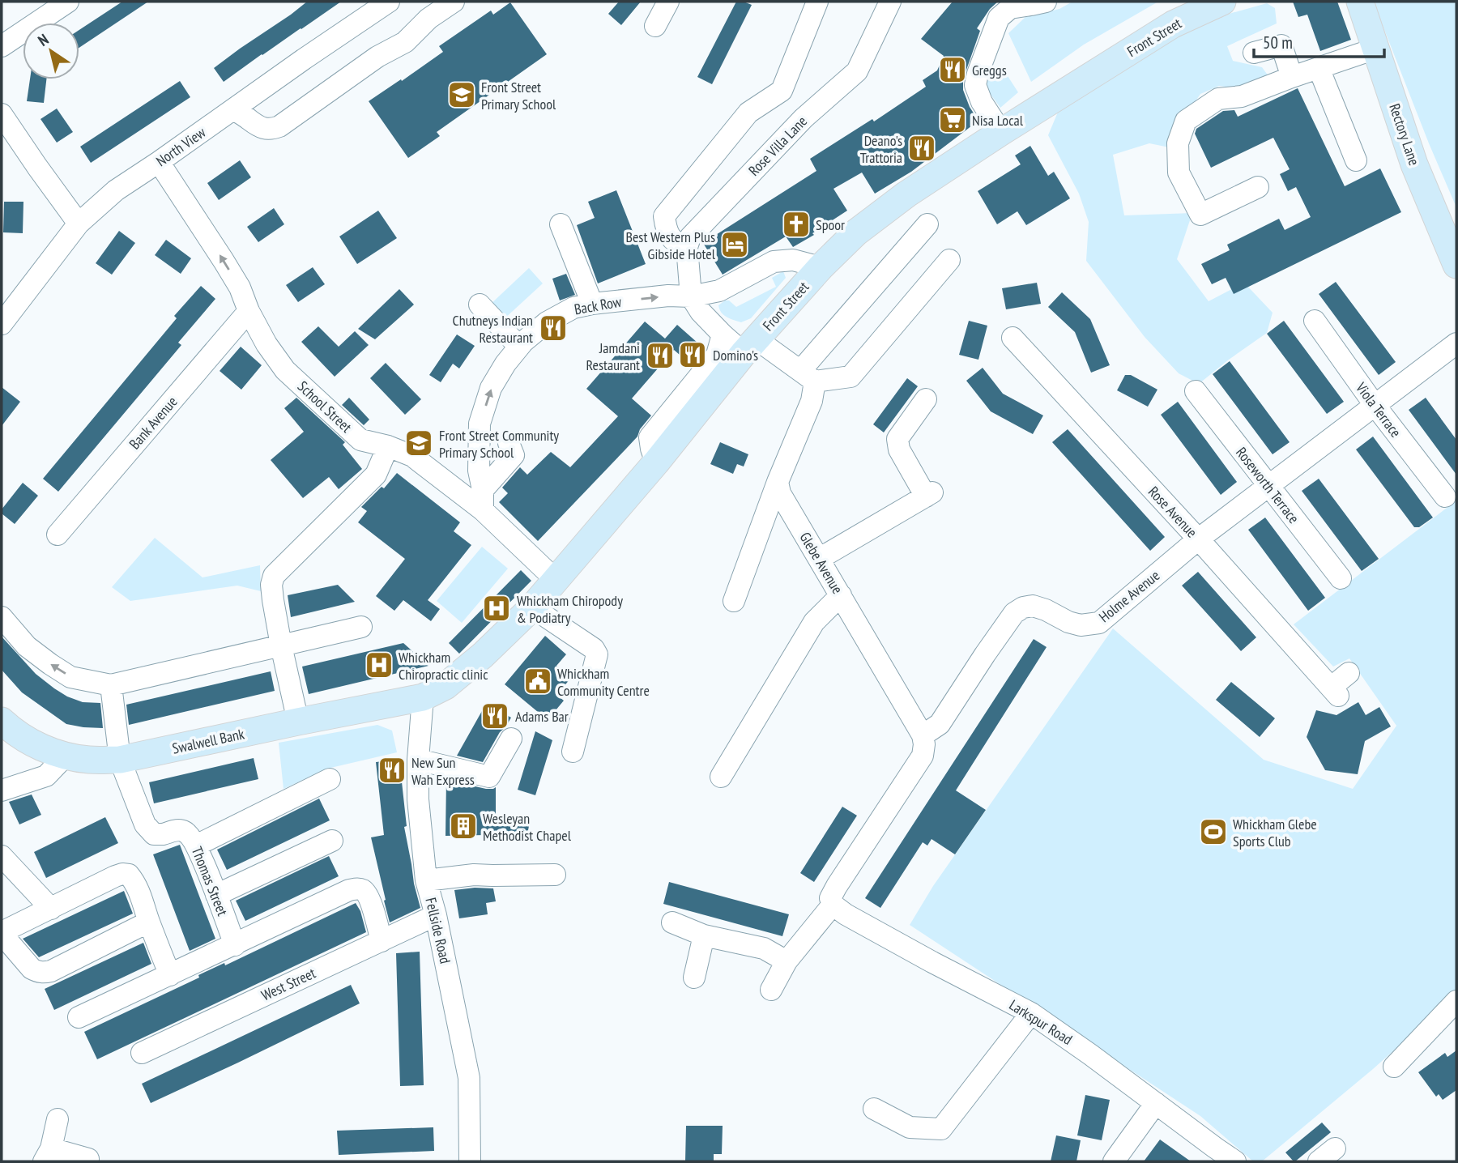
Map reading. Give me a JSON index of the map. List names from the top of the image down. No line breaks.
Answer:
{"streets":{"main road":["Front Street","Rectory Lane","Swalwell Bank"],"street":["Rose Villa Lane","North View","Back Row","School Street","Viola Terrace","Bank Avenue","Roseworth Terrace","Rose Avenue","Glebe Avenue","Holme Avenue","Thomas Street","Fellside Road","West Street","Larkspur Road"]},"crossings":[["Front Street","Back Row"],["Front Street","School Street"],["Front Street","Swalwell Bank"],["Front Street","Fellside Road"],["North View","School Street"],["Back Row","School Street"],["School Street","Bank Avenue"],["Viola Terrace","Holme Avenue"],["Roseworth Terrace","Holme Avenue"],["Rose Avenue","Holme Avenue"],["Glebe Avenue","Holme Avenue"],["Swalwell Bank","Thomas Street"],["Swalwell Bank","Fellside Road"],["Fellside Road","West Street"]],"places":{"restaurant":["Greggs","Deano's Trattoria","Chutneys Indian Restaurant","Domino's","Jamdani Restaurant","Adams Bar","New Sun Wah Express"],"school or university":["Front Street Primary School","Front Street Community Primary School"],"supermarket":["Nisa Local"],"church":["Spoor"],"hotel":["Best Western Plus Gibside Hotel"],"hospital":["Whickham Chiropody & Podiatry","Whickham Chiropractic clinic"],"public building":["Whickham Community Centre"],"building":["Wesleyan Methodist Chapel"],"sports":["Whickham Glebe Sports Club"]},"scale_bar":"50 m","north":"top left"}
